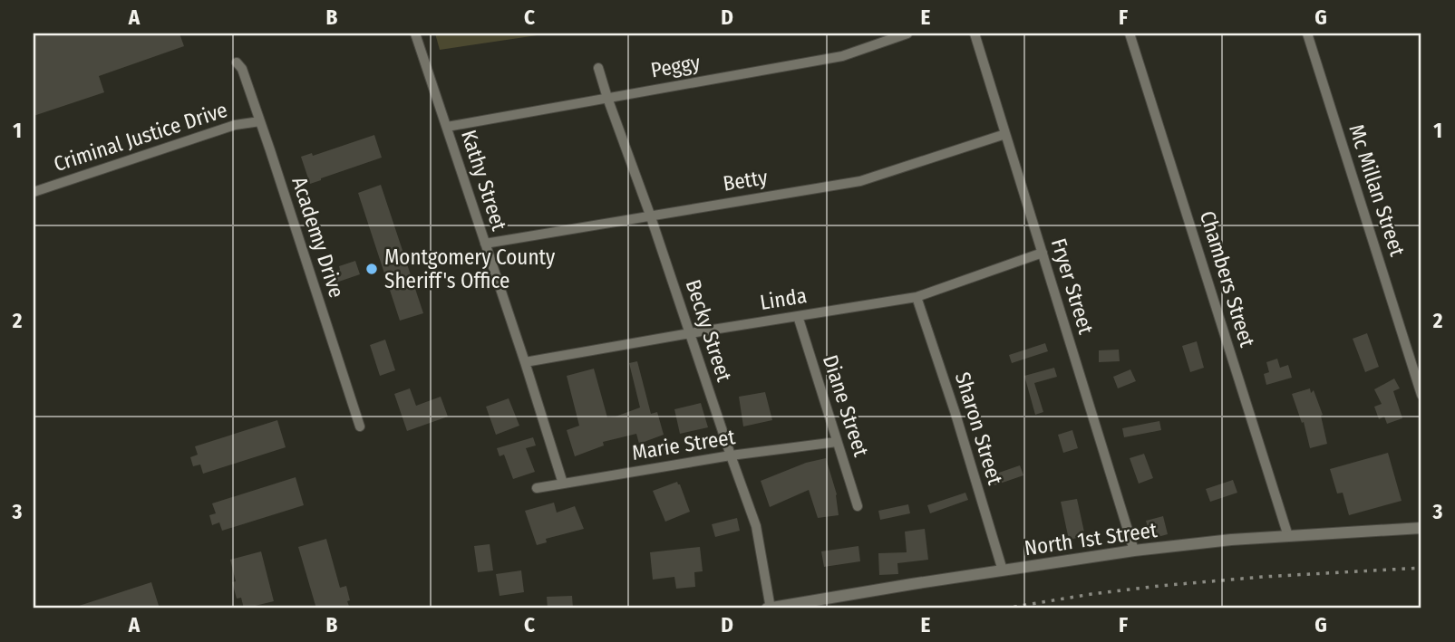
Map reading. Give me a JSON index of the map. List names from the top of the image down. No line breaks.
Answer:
{"streets":{"street":["Peggy","Criminal Justice Drive","Kathy Street","Betty","Mc Millan Street","Academy Drive","Chambers Street","Fryer Street","Linda","Becky Street","Diane Street","Sharon Street","Marie Street","North 1st Street"]},"crossings":[["Peggy","Kathy Street"],["Peggy","Becky Street"],["Criminal Justice Drive","Academy Drive"],["Kathy Street","Betty"],["Kathy Street","Linda"],["Kathy Street","Marie Street"],["Betty","Fryer Street"],["Betty","Becky Street"],["Chambers Street","North 1st Street"],["Fryer Street","Linda"],["Fryer Street","North 1st Street"],["Linda","Becky Street"],["Linda","Diane Street"],["Linda","Sharon Street"],["Becky Street","Marie Street"],["Becky Street","North 1st Street"],["Diane Street","Marie Street"],["Sharon Street","North 1st Street"]],"places":["Montgomery County Sheriff's Office"],"grid":{"columns":["A","B","C","D","E","F","G"],"rows":["1","2","3"]}}
